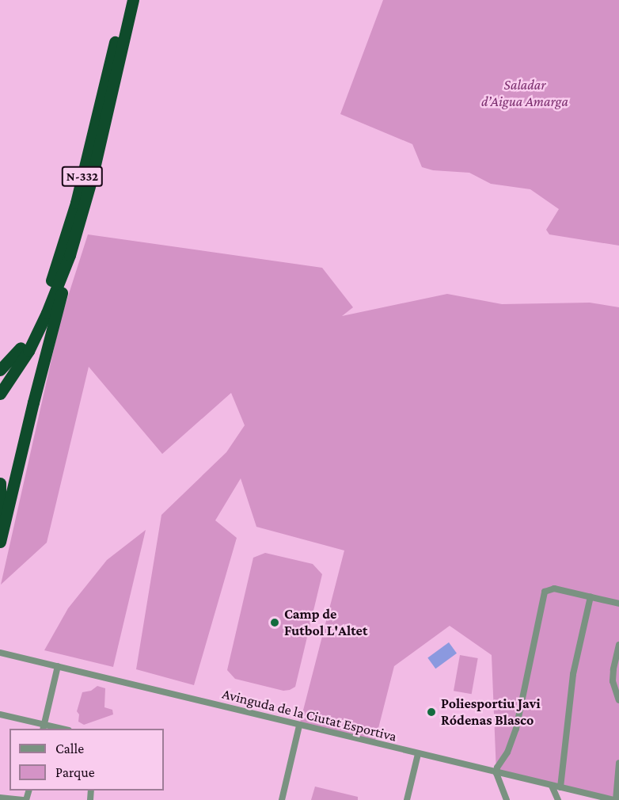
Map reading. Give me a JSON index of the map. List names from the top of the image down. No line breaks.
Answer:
{"streets":{"highway":["N-332"],"street":["Avinguda de la Ciutat Esportiva"]},"parks":["Saladar d’Aigua Amarga"],"places":["Camp de Futbol L'Altet","Poliesportiu Javi Ródenas Blasco"],"legend":["Calle","Parque"]}
